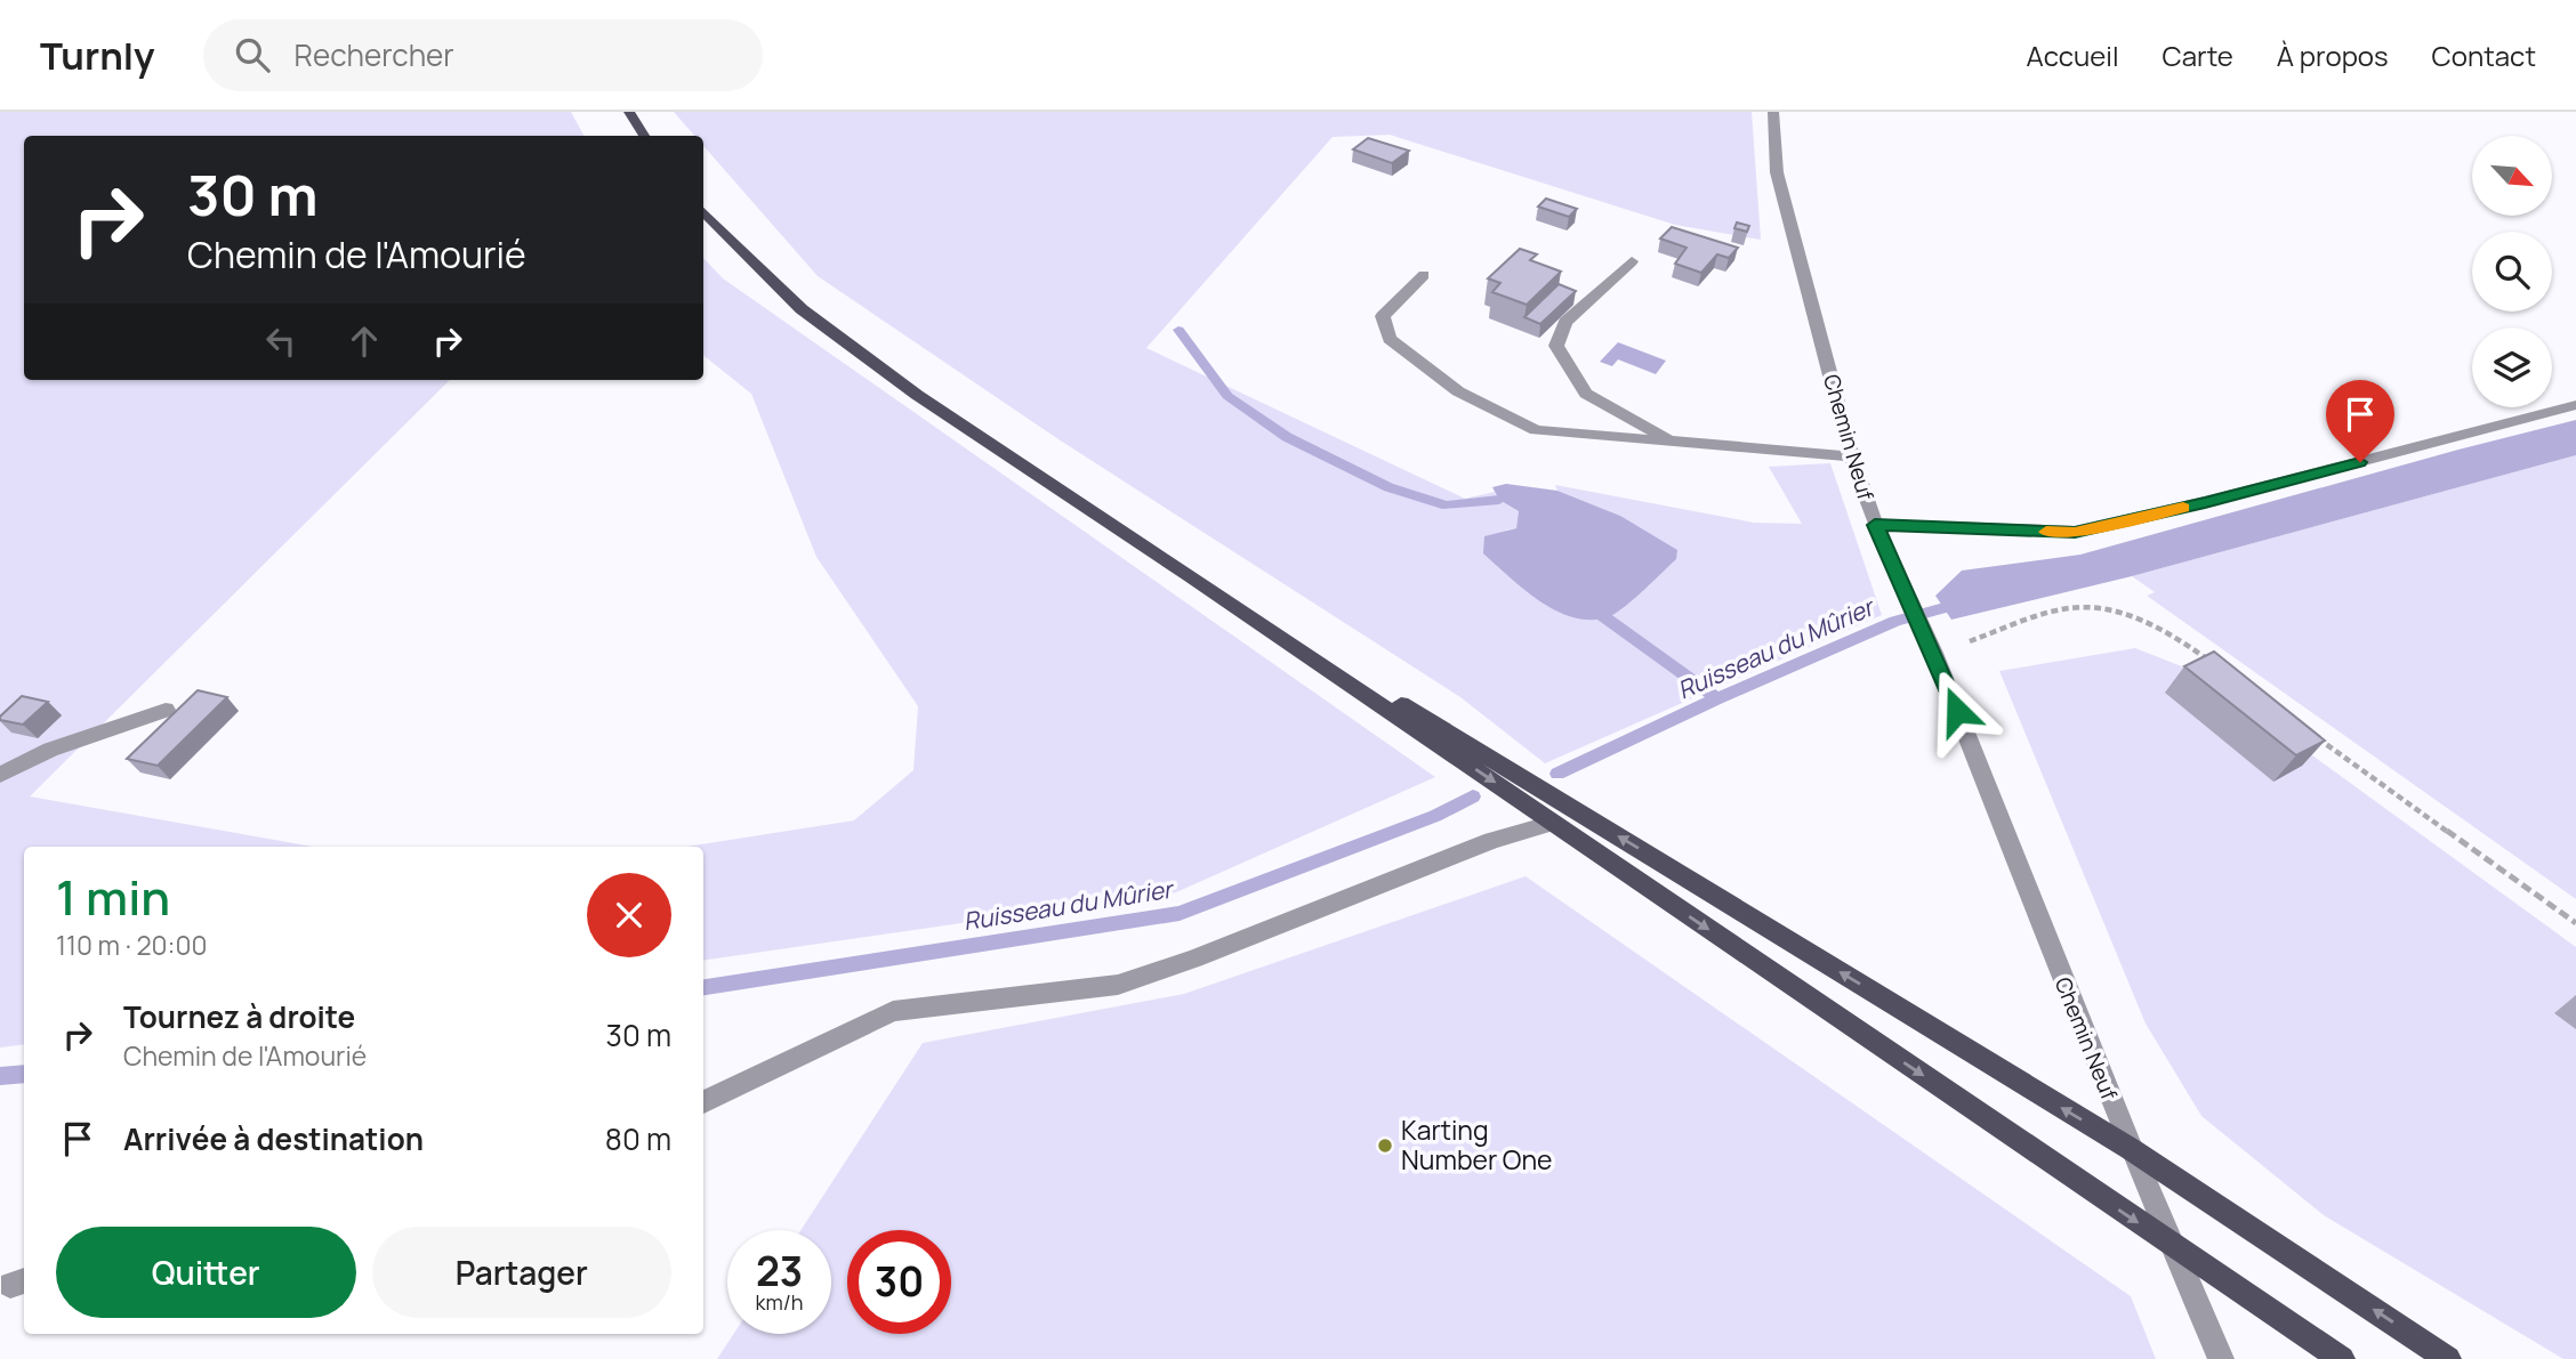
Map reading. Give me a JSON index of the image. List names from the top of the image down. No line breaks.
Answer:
{"streets":{"street":["Chemin Neuf"]},"water":["Ruisseau du Mûrier"],"places":["Karting Number One"],"north":"bottom right","page":{"header":"Turnly","search":"Rechercher","nav":["Accueil","Carte","À propos","Contact"],"turn":["30 m","Chemin de l'Amourié"],"heading":["1 min","110 m · 20:00"],"list":[{"name":"Tournez à droite","note":"Chemin de l'Amourié","value":"30 m"},{"name":"Arrivée à destination","value":"80 m"}],"buttons":["Quitter","Partager"],"speed":"23 km/h","limit":"30"}}
